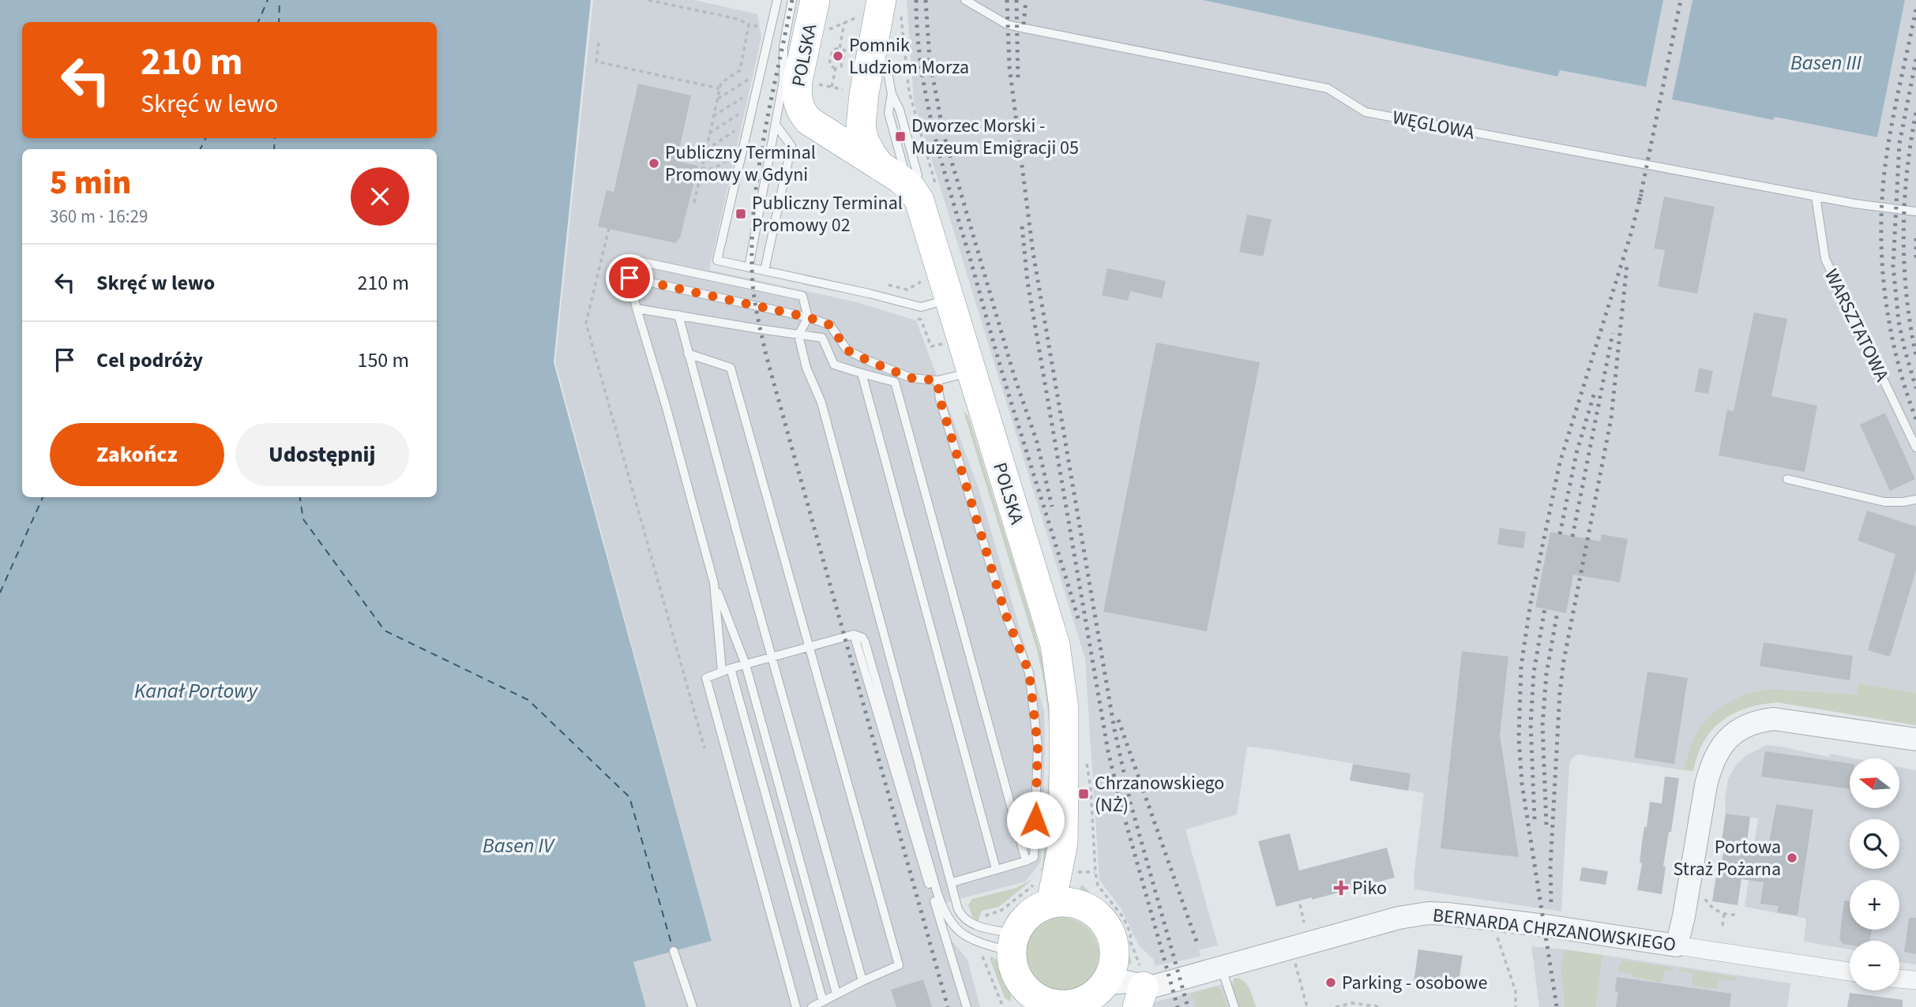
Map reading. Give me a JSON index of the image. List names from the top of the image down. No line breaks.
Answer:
{"streets":{"highway":["POLSKA"],"street":["BERNARDA CHRZANOWSKIEGO"],"lane":["WĘGLOWA","WARSZTATOWA"]},"crossings":[["POLSKA","BERNARDA CHRZANOWSKIEGO"],["WĘGLOWA","WARSZTATOWA"]],"water":["Basen III","Kanał Portowy","Basen IV"],"places":{"other":["Pomnik Ludziom Morza","Publiczny Terminal Promowy w Gdyni","Portowa Straż Pożarna","Parking - osobowe"],"transit":["Dworzec Morski - Muzeum Emigracji 05","Publiczny Terminal Promowy 02","Chrzanowskiego (NŻ)"],"health":["Piko"]},"north":"left","page":{"turn":["210 m","Skręć w lewo"],"heading":["5 min","360 m · 16:29"],"list":[{"name":"Skręć w lewo","value":"210 m"},{"name":"Cel podróży","value":"150 m"}],"buttons":["Zakończ","Udostępnij"],"map_buttons":["+","−"]}}
